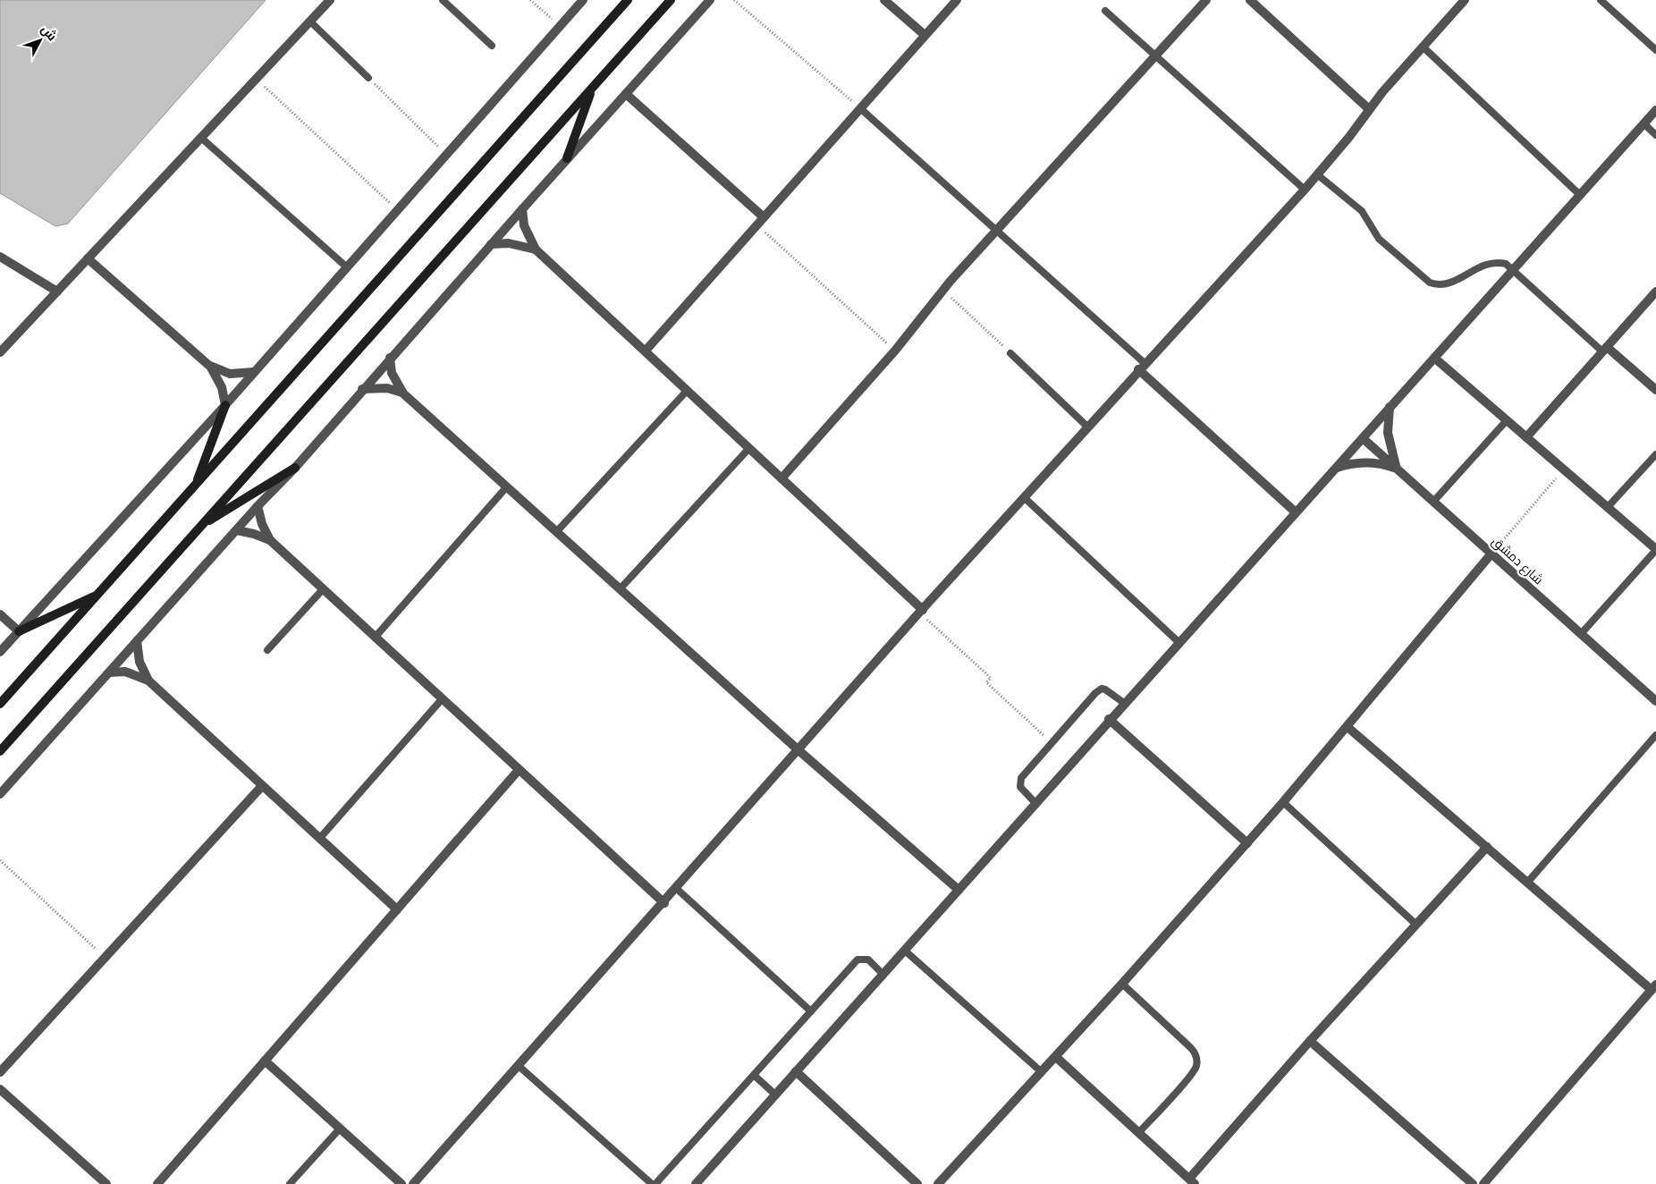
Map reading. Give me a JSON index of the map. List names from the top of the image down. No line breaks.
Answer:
{"streets":{"street":["شارع دمشق"]},"north":"top right"}
